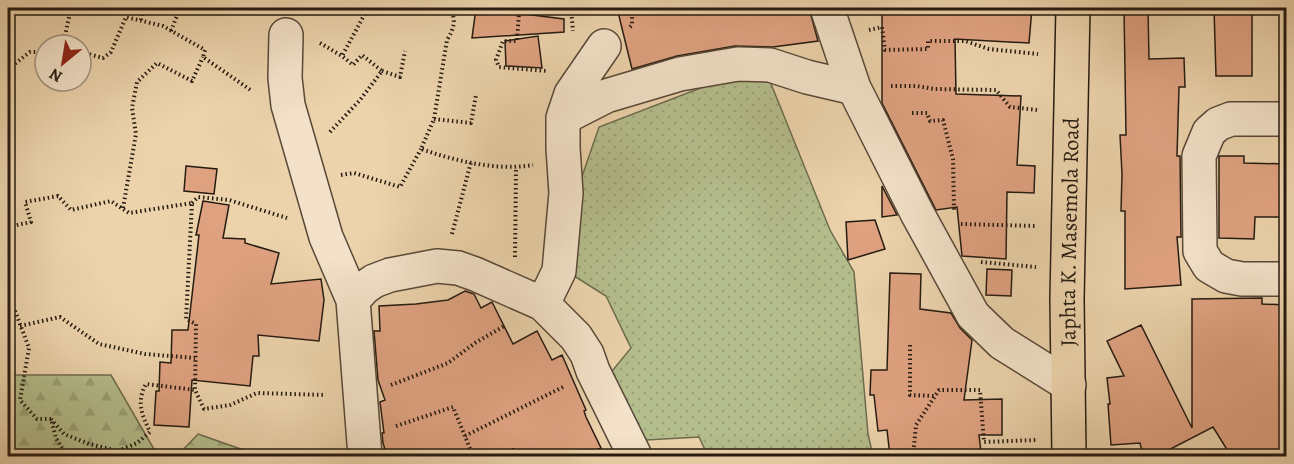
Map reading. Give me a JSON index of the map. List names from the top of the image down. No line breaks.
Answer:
{"streets":{"main road":["Japhta K. Masemola Road"]},"north":"bottom left"}
